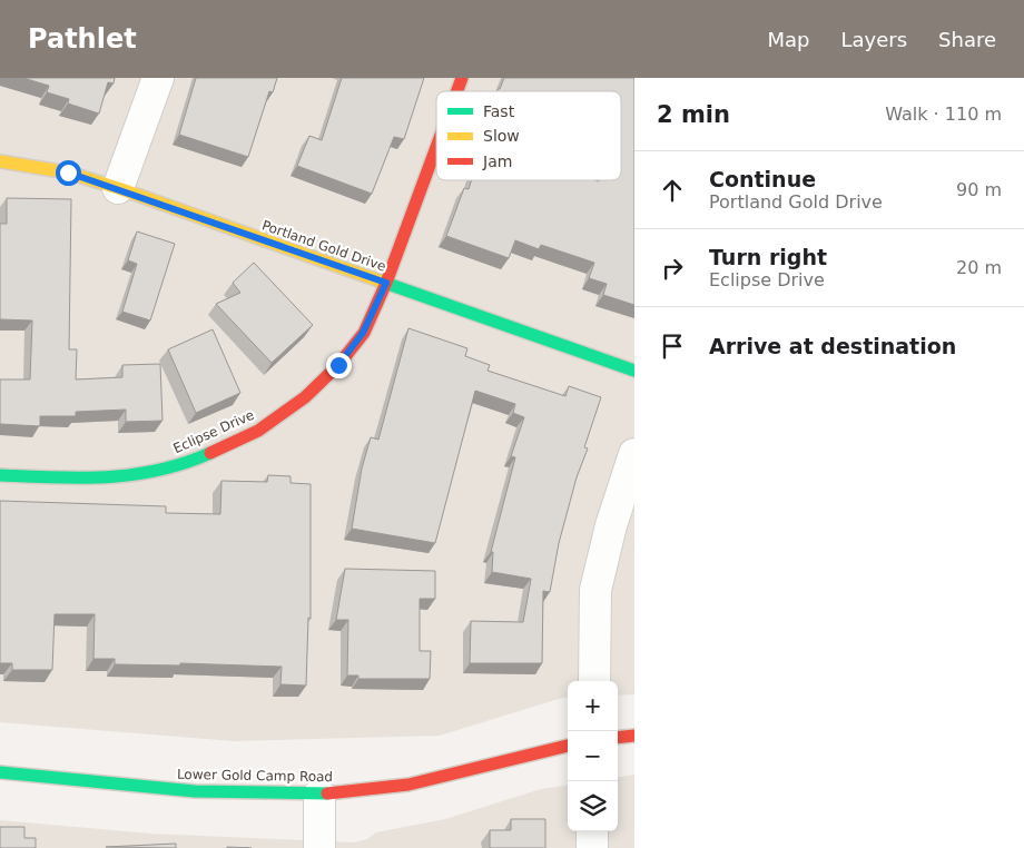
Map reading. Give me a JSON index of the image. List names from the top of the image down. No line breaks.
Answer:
{"streets":{"street":["Portland Gold Drive","Eclipse Drive","Lower Gold Camp Road"]},"crossings":[["Portland Gold Drive","Eclipse Drive"]],"legend":["Fast","Slow","Jam"],"page":{"header":"Pathlet","nav":["Map","Layers","Share"],"heading":["2 min","Walk · 110 m"],"list":[["Continue","Portland Gold Drive","90 m"],["Turn right","Eclipse Drive","20 m"],"Arrive at destination"],"map_buttons":["+","−"]}}
